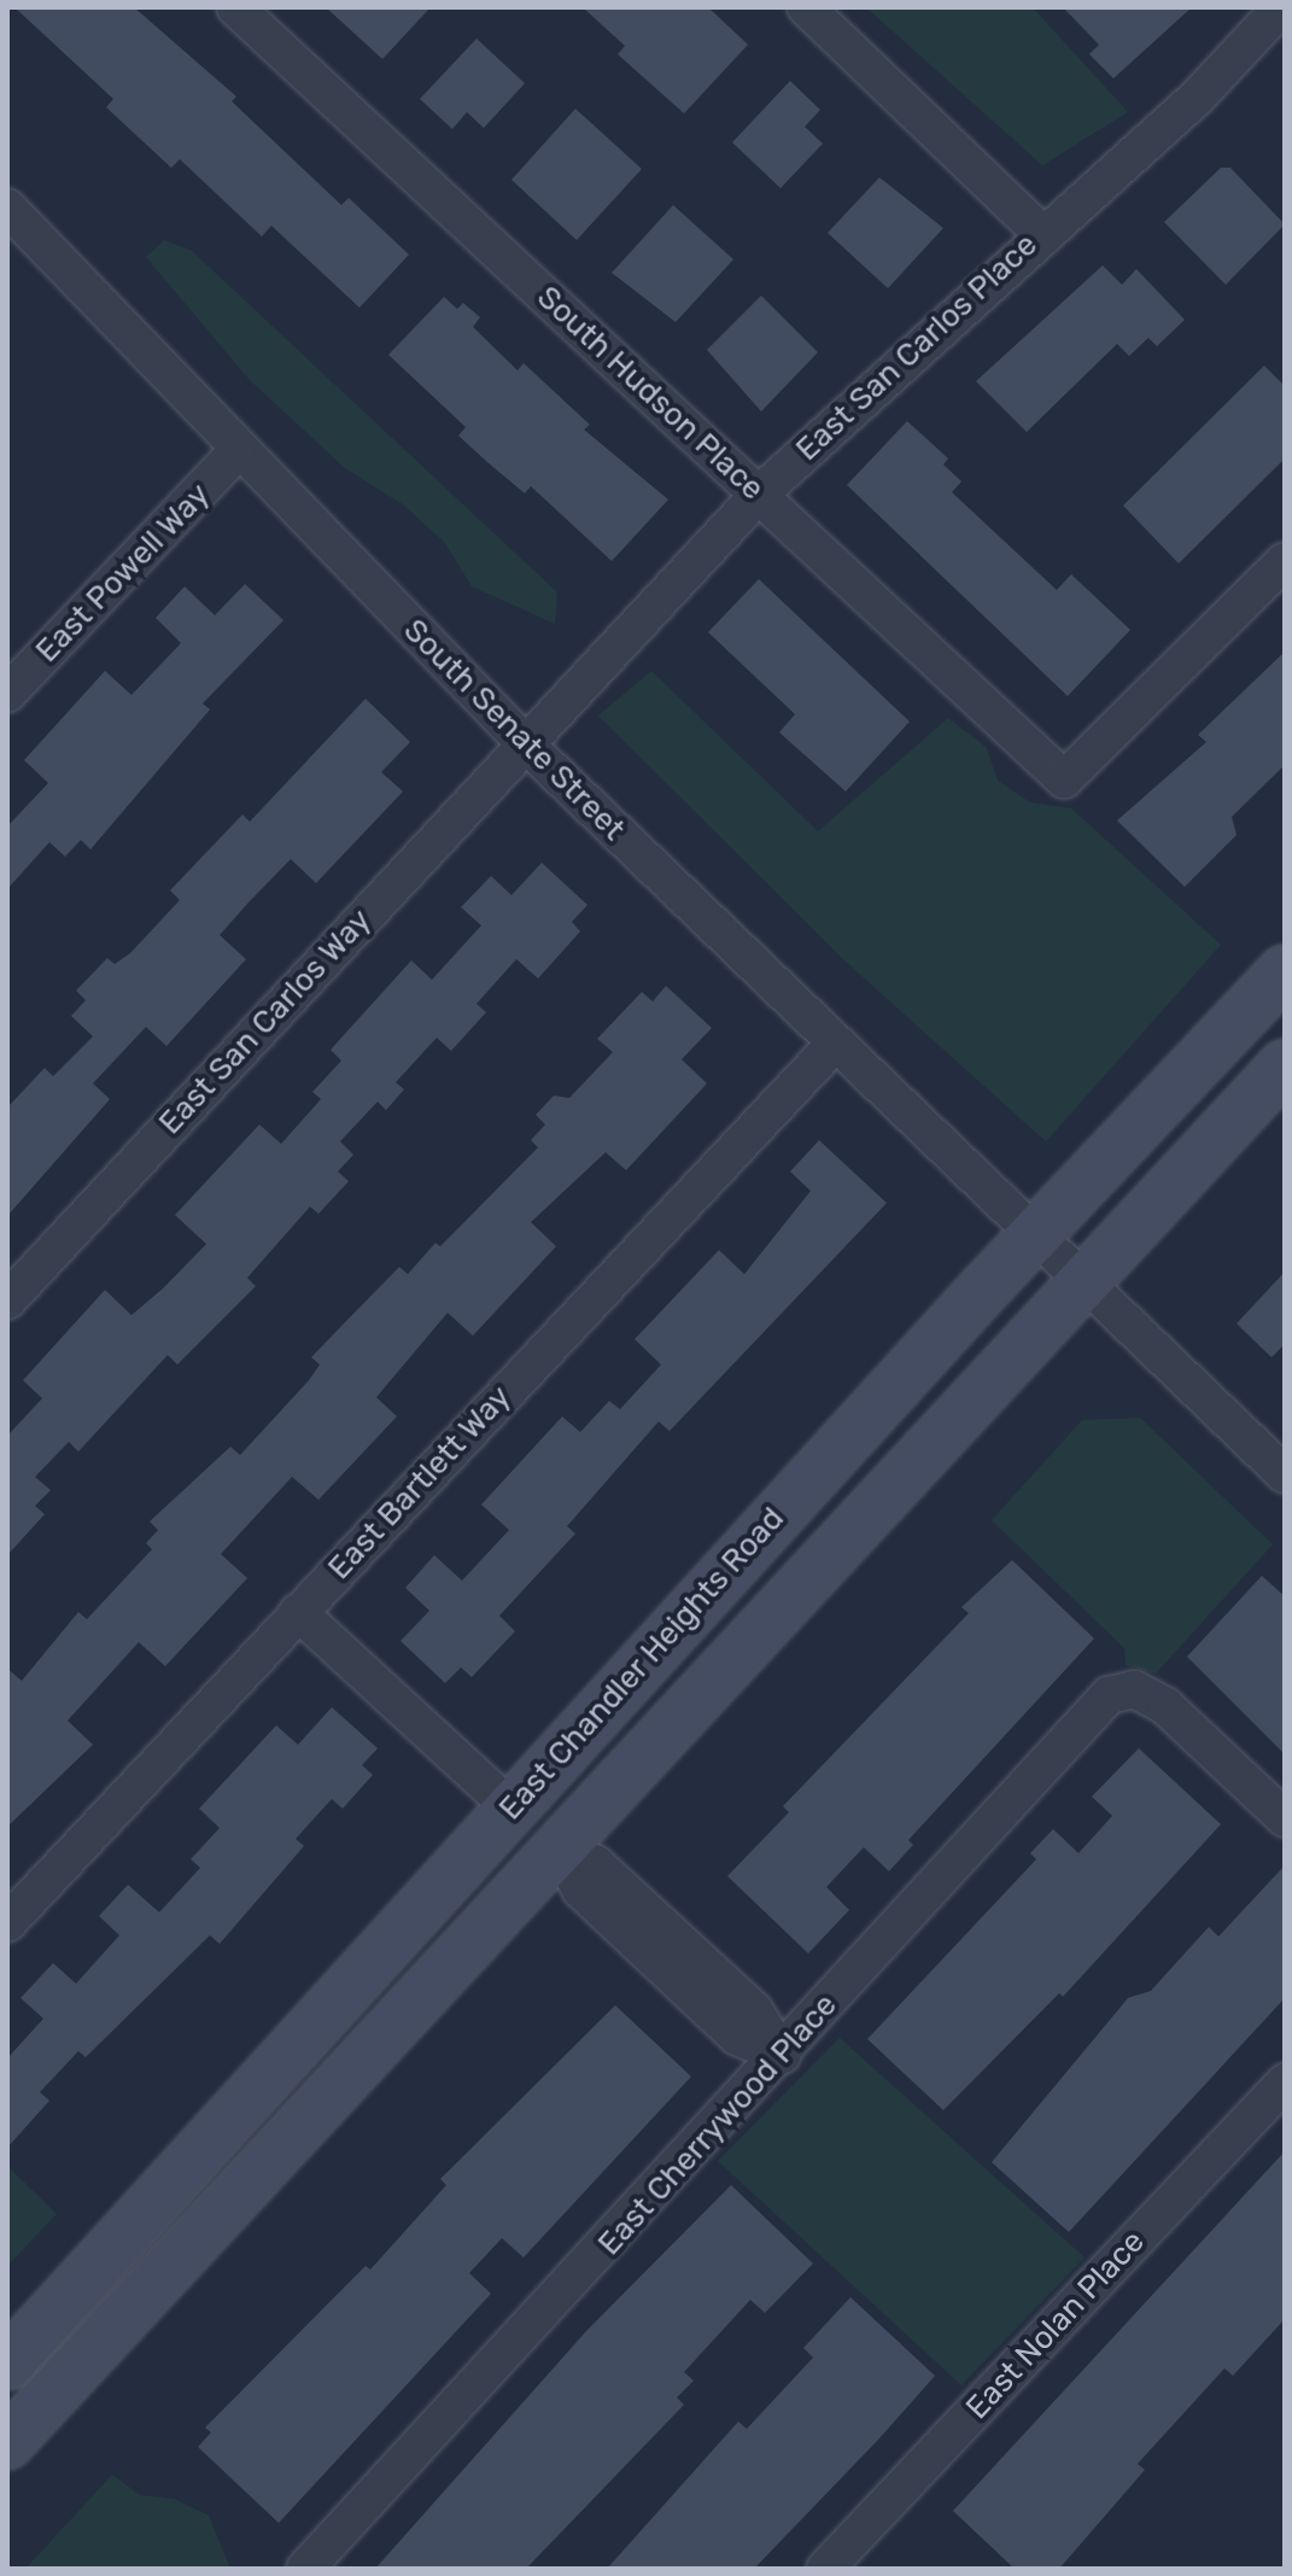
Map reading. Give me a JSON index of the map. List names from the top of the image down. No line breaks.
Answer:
{"streets":{"main road":["East Chandler Heights Road"],"street":["East San Carlos Place","South Hudson Place","East Powell Way","South Senate Street","East San Carlos Way","East Bartlett Way","East Cherrywood Place","East Nolan Place"]},"crossings":[["East San Carlos Place","South Hudson Place"],["East San Carlos Place","South Senate Street"],["East San Carlos Place","East San Carlos Way"],["East Powell Way","South Senate Street"],["South Senate Street","East San Carlos Way"],["South Senate Street","East Bartlett Way"],["South Senate Street","East Chandler Heights Road"]]}
